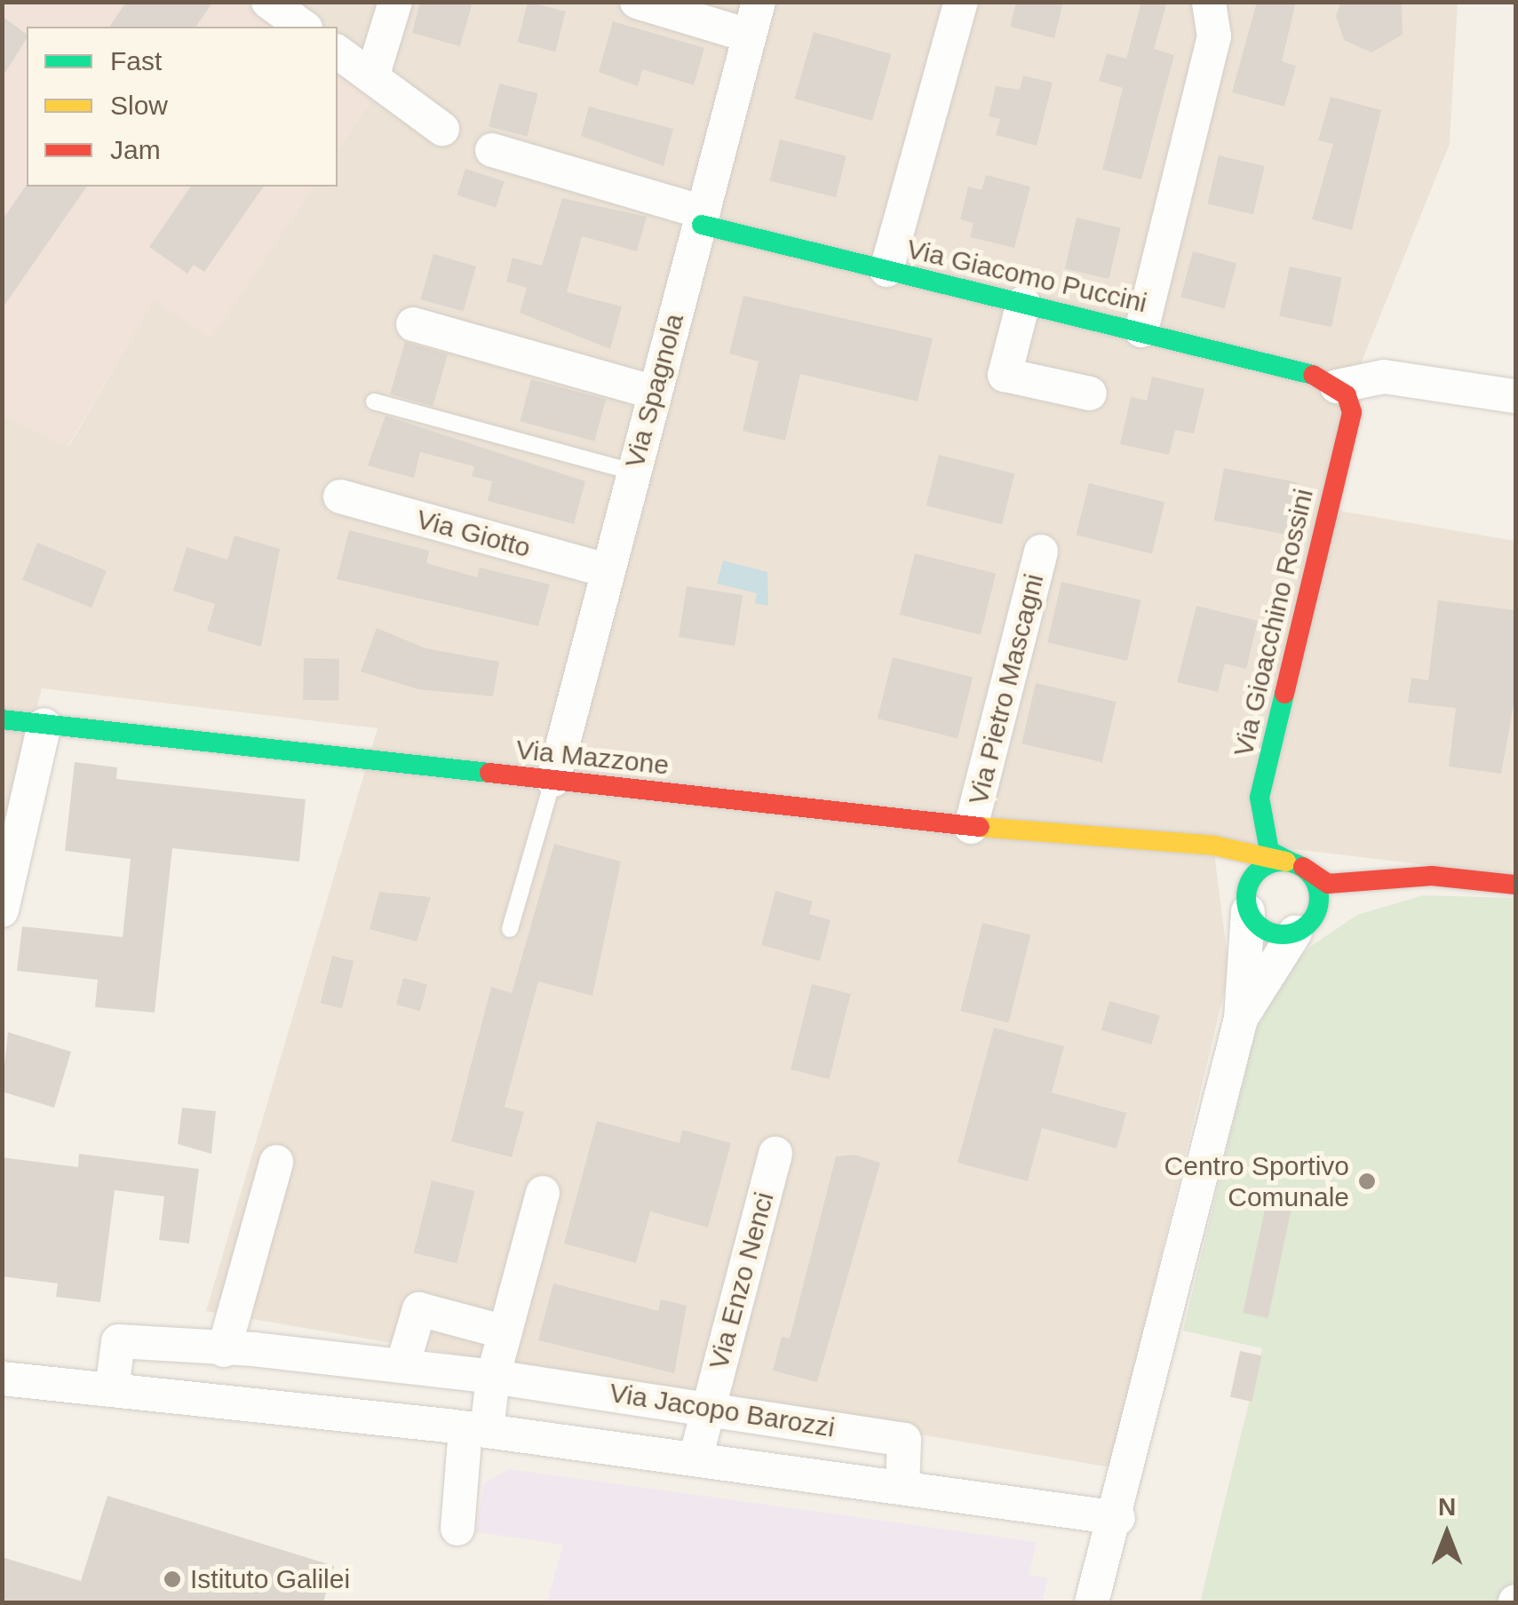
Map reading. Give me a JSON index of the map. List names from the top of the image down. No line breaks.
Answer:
{"streets":{"main road":["Via Giacomo Puccini","Via Gioacchino Rossini","Via Mazzone"],"street":["Via Spagnola","Via Giotto","Via Pietro Mascagni","Via Enzo Nenci","Via Jacopo Barozzi"]},"crossings":[["Via Giacomo Puccini","Via Spagnola"],["Via Giacomo Puccini","Via Gioacchino Rossini"],["Via Spagnola","Via Giotto"],["Via Spagnola","Via Mazzone"],["Via Gioacchino Rossini","Via Mazzone"],["Via Pietro Mascagni","Via Mazzone"],["Via Enzo Nenci","Via Jacopo Barozzi"]],"places":["Centro Sportivo Comunale","Istituto Galilei"],"legend":["Fast","Slow","Jam"],"north":"top"}
